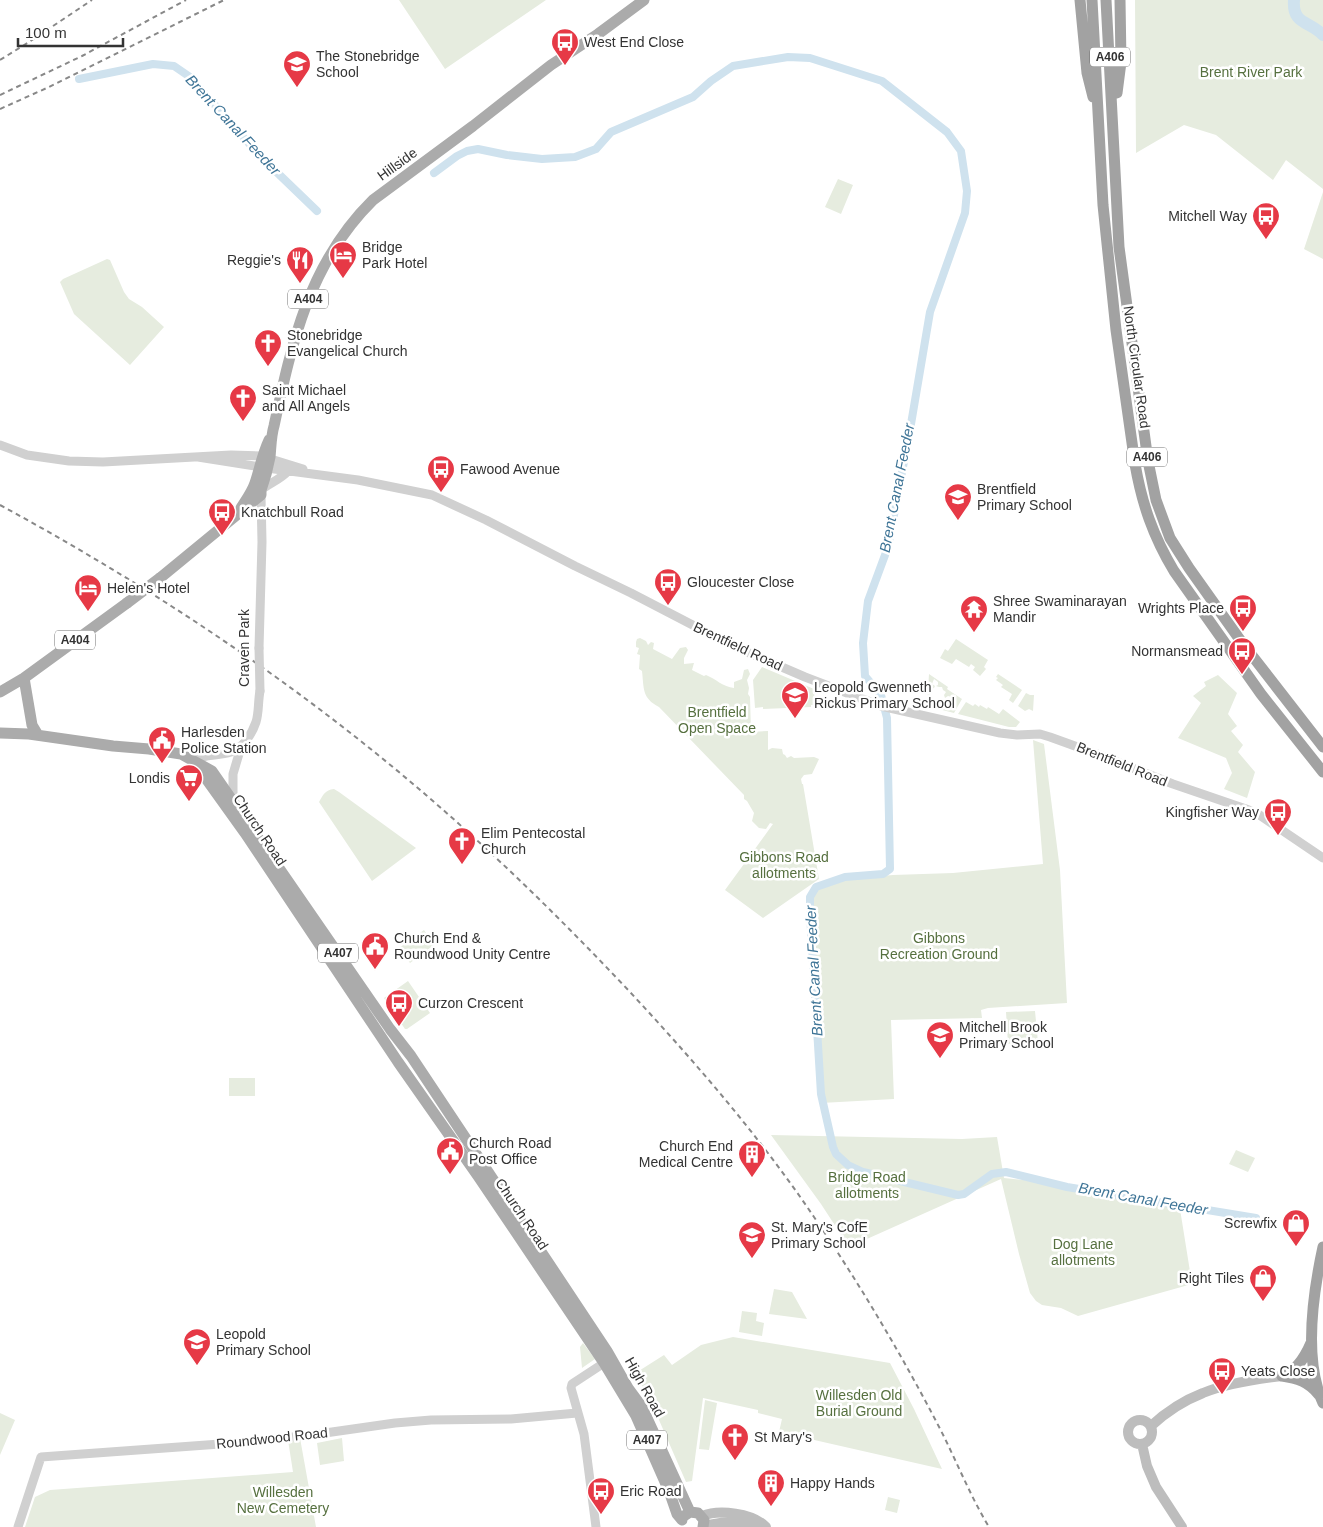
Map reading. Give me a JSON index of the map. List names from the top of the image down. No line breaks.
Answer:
{"streets":{"highway":["A406","North Circular Road"],"main road":["Hillside","A404","Craven Park","Church Road","A407","High Road"],"street":["Brentfield Road","Roundwood Road"]},"crossings":[["Hillside","A404"],["Hillside","Brentfield Road"],["Hillside","Craven Park"],["A404","Brentfield Road"],["A404","Craven Park"],["Brentfield Road","Craven Park"],["Craven Park","Church Road"],["Church Road","A407"],["Church Road","High Road"]],"water":["Brent Canal Feeder"],"parks":["Brent River Park","Brentfield Open Space","Gibbons Road allotments","Gibbons Recreation Ground","Bridge Road allotments","Dog Lane allotments","Willesden Old Burial Ground","Willesden New Cemetery"],"places":{"bus stop":["West End Close","Mitchell Way","Fawood Avenue","Knatchbull Road","Gloucester Close","Wrights Place","Normansmead","Kingfisher Way","Curzon Crescent","Yeats Close","Eric Road"],"school or university":["The Stonebridge School","Brentfield Primary School","Leopold Gwenneth Rickus Primary School","Mitchell Brook Primary School","St. Mary's CofE Primary School","Leopold Primary School"],"hotel":["Bridge Park Hotel","Helen's Hotel"],"restaurant":["Reggie's"],"church":["Stonebridge Evangelical Church","Saint Michael and All Angels","Elim Pentecostal Church","St Mary's"],"temple":["Shree Swaminarayan Mandir"],"public building":["Harlesden Police Station","Church End & Roundwood Unity Centre","Church Road Post Office"],"supermarket":["Londis"],"building":["Church End Medical Centre","Happy Hands"],"shop":["Screwfix","Right Tiles"]},"scale_bar":"100 m"}
